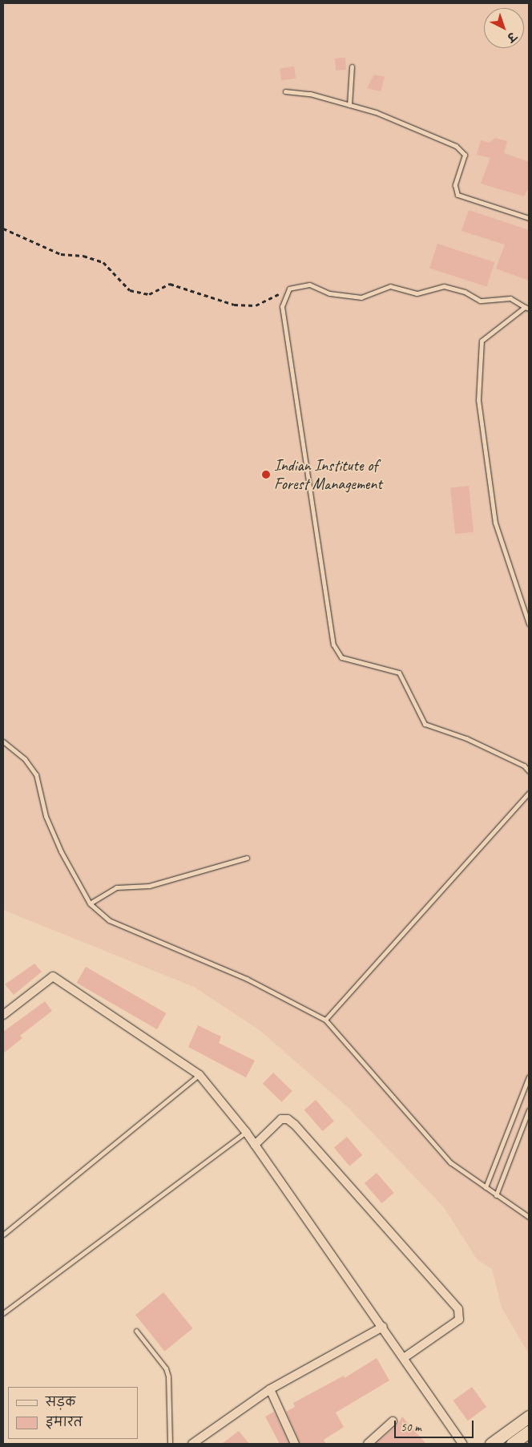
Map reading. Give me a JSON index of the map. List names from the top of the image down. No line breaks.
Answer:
{"places":["Indian Institute of Forest Management"],"legend":["सड़क","इमारत"],"scale_bar":"50 m","north":"bottom right"}
